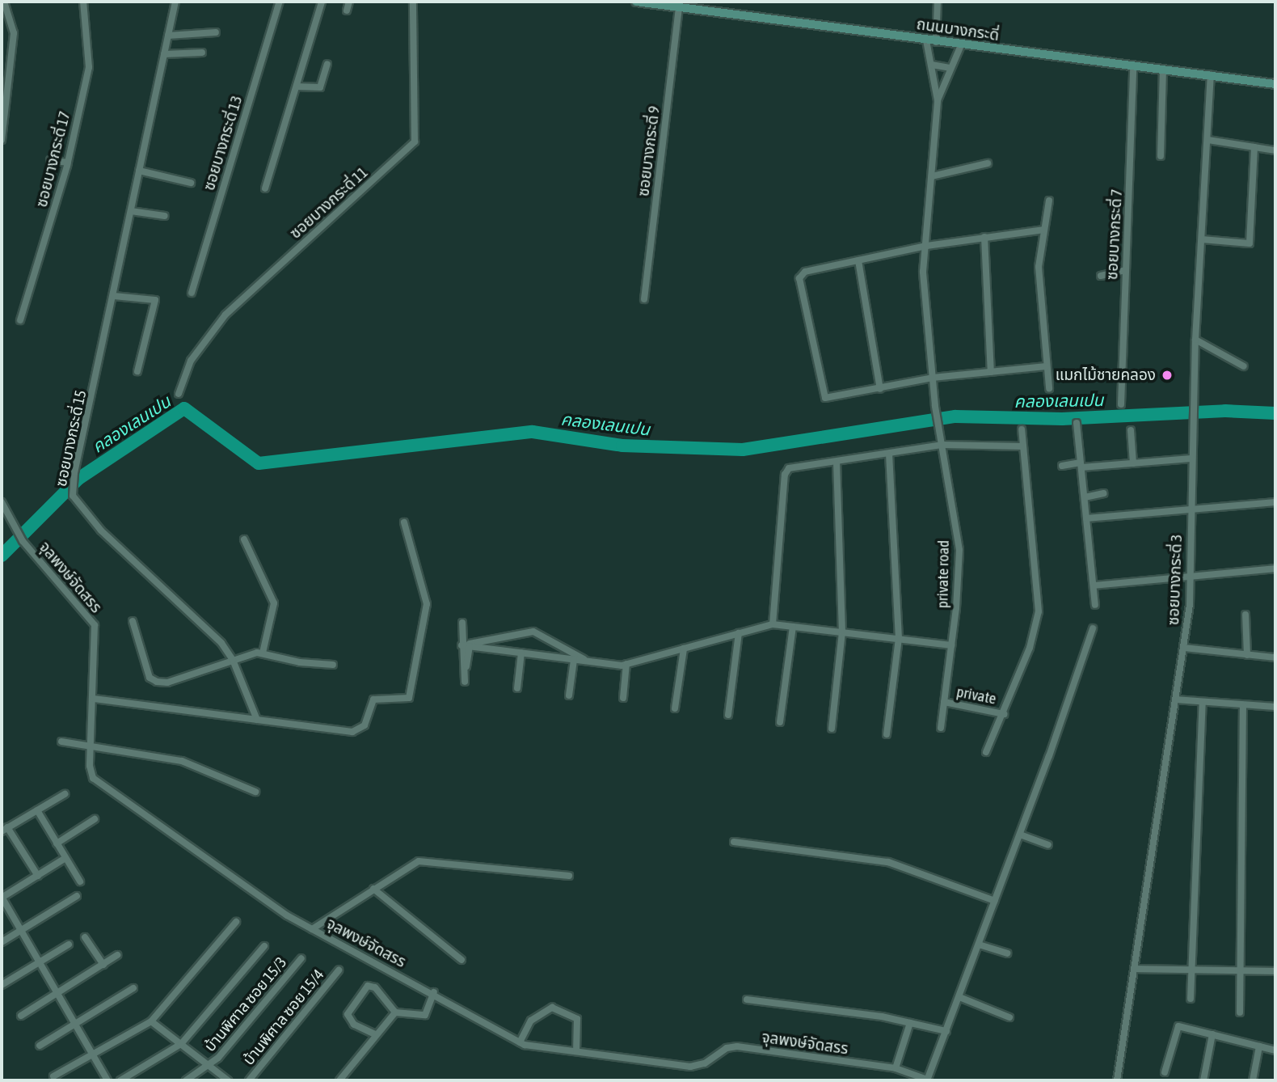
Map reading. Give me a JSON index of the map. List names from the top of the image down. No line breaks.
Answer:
{"streets":{"street":["ถนนบางกระดี่","ซอยบางกระดี่ 13","ซอยบางกระดี่ 9","ซอยบางกระดี่ 17","ซอยบางกระดี่ 11","ซอยบางกระดี่ 7","ซอยบางกระดี่ 15","private road","จุลพงษ์จัดสรร","ซอยบางกระดี่ 3","private","บ้านพิศาล ซอย 15/3","บ้านพิศาล ซอย 15/4"]},"crossings":[["ถนนบางกระดี่","ซอยบางกระดี่ 9"],["ถนนบางกระดี่","ซอยบางกระดี่ 7"],["ถนนบางกระดี่","ซอยบางกระดี่ 3"],["private road","private"]],"water":["คลองเลนเปน"],"places":["แมกไม้ชายคลอง"]}
